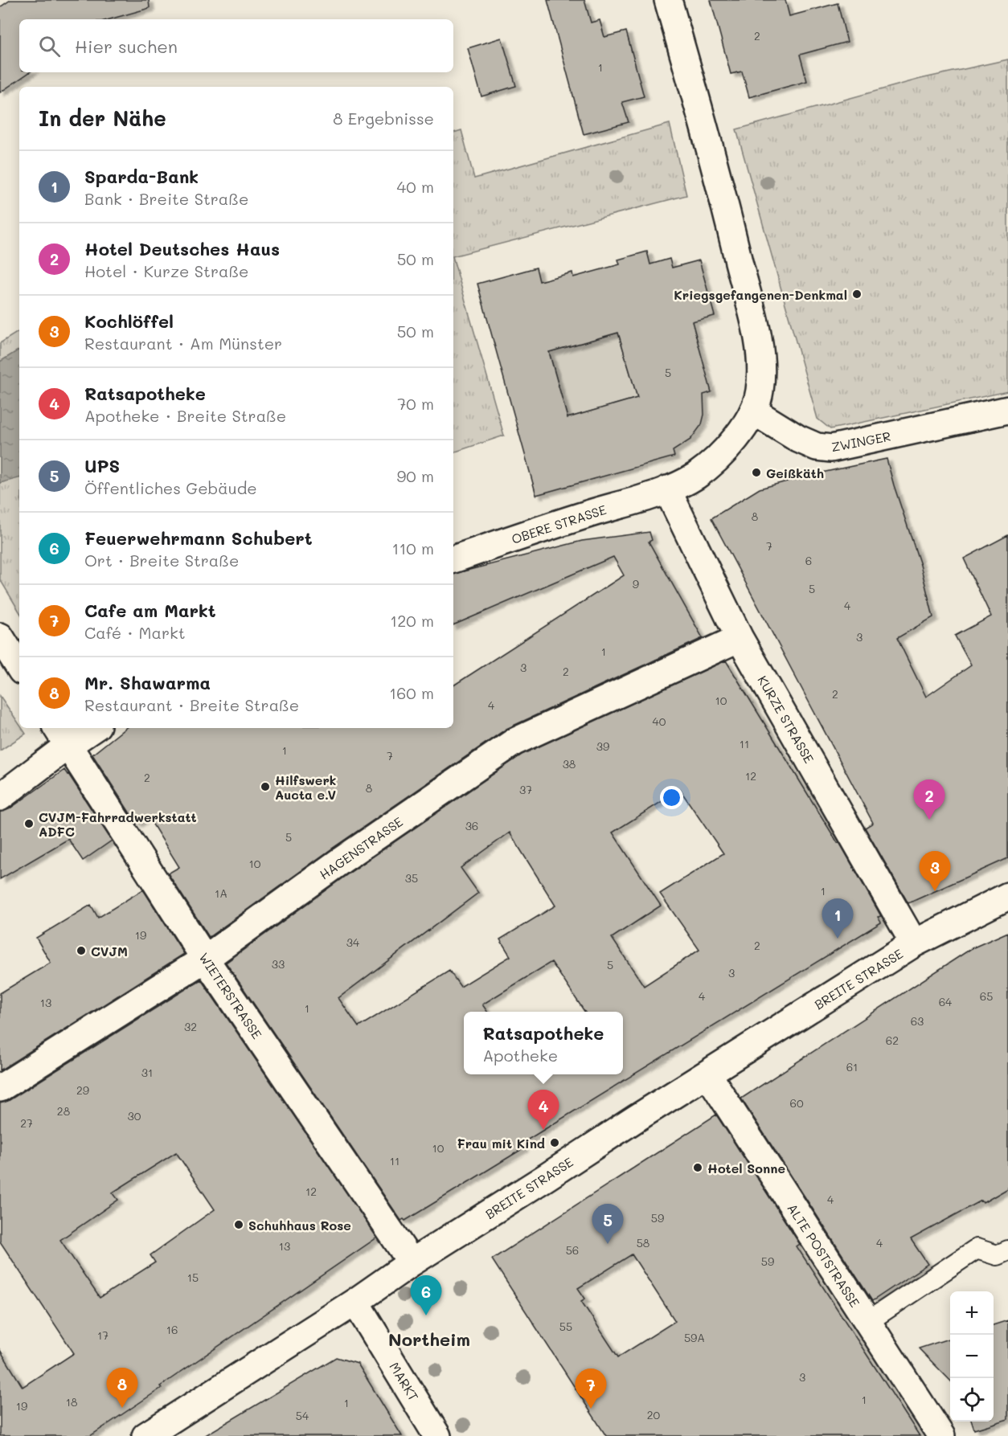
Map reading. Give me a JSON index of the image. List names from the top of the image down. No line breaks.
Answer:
{"streets":{"street":["ZWINGER","OBERE STRASSE","KURZE STRASSE","HAGENSTRASSE","BREITE STRASSE","WIETERSTRASSE","ALTE POSTSTRASSE","MARKT"]},"crossings":[["OBERE STRASSE","KURZE STRASSE"],["KURZE STRASSE","HAGENSTRASSE"],["KURZE STRASSE","BREITE STRASSE"],["HAGENSTRASSE","WIETERSTRASSE"],["BREITE STRASSE","WIETERSTRASSE"],["BREITE STRASSE","ALTE POSTSTRASSE"],["BREITE STRASSE","MARKT"]],"districts":["Northeim"],"places":["Kriegsgefangenen-Denkmal","Geißkäth","Hilfswerk Aucta e.V","CVJM-Fahrradwerkstatt ADFC","CVJM","Frau mit Kind","Hotel Sonne","Schuhhaus Rose"],"house_numbers":["2","1","5","8","7","6","9","5","4","3","1","3","2","2","10","4","40","11","39","1","7","38","12","2","8","37","36","5","10","35","1","1A","19","34","2","33","5","3","4","65","64","13","1","63","32","62","61","31","29","60","28","30","27","10","11","12","4","59","58","4","13","56","59","15","55","16","17","59A","3","1","18","1","19","20","54"],"page":{"search":"Hier suchen","heading":["In der Nähe","8 Ergebnisse"],"list":[{"mark":"1","name":"Sparda-Bank","note":"Bank · Breite Straße","value":"40 m"},{"mark":"2","name":"Hotel Deutsches Haus","note":"Hotel · Kurze Straße","value":"50 m"},{"mark":"3","name":"Kochlöffel","note":"Restaurant · Am Münster","value":"50 m"},{"mark":"4","name":"Ratsapotheke","note":"Apotheke · Breite Straße","value":"70 m"},{"mark":"5","name":"UPS","note":"Öffentliches Gebäude","value":"90 m"},{"mark":"6","name":"Feuerwehrmann Schubert","note":"Ort · Breite Straße","value":"110 m"},{"mark":"7","name":"Cafe am Markt","note":"Café · Markt","value":"120 m"},{"mark":"8","name":"Mr. Shawarma","note":"Restaurant · Breite Straße","value":"160 m"}],"pins":["2","3","1","4","5","6","8","7"],"popup":["Ratsapotheke","Apotheke"],"map_buttons":["+","−"]}}
